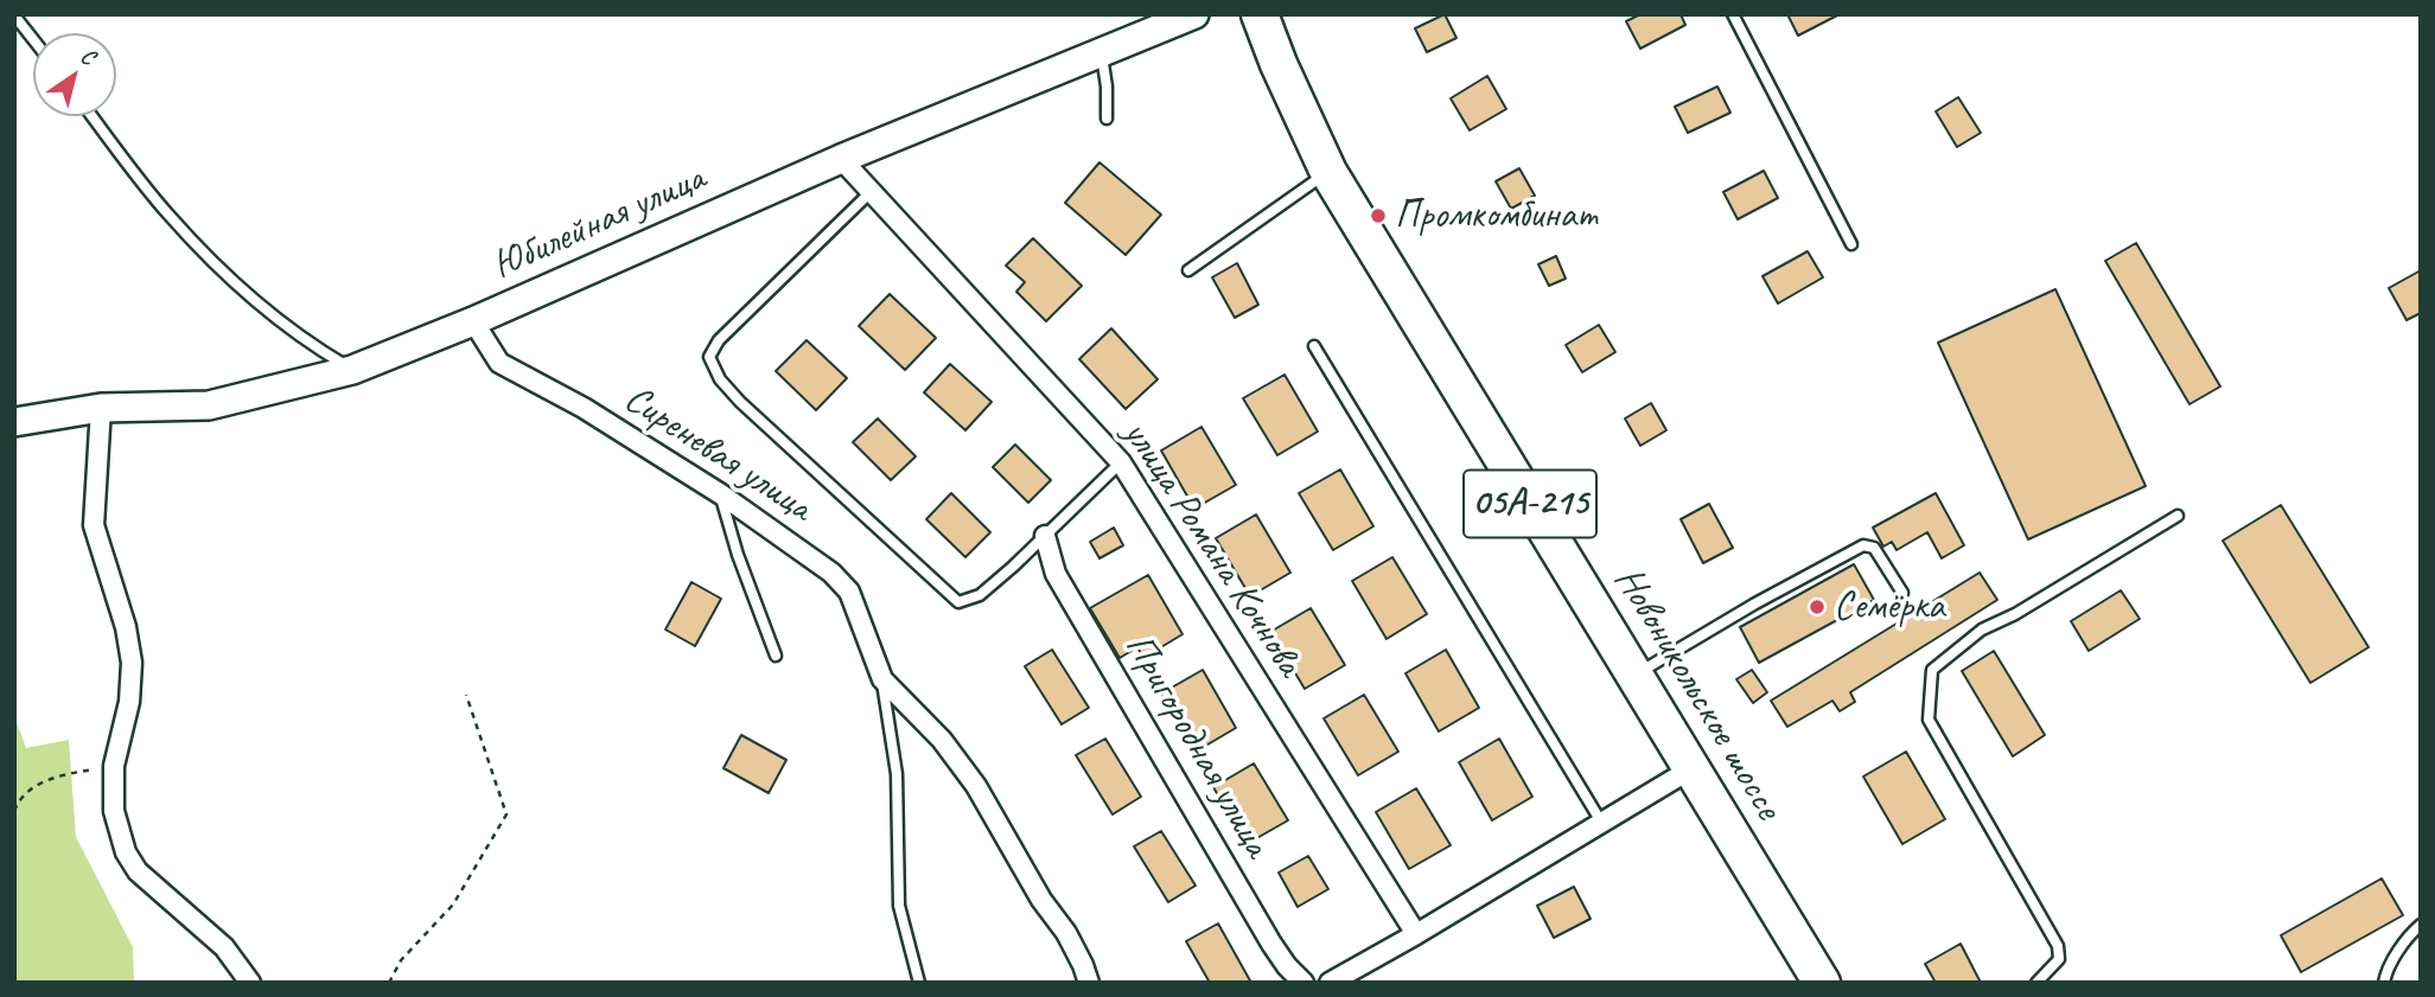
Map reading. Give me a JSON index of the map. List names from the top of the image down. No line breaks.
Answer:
{"streets":{"highway":["05А-215","Новоникольское шоссе"],"street":["Юбилейная улица","Сиреневая улица","улица Романа Кочнова","Пригородная улица"]},"crossings":[["Юбилейная улица","Сиреневая улица"],["Юбилейная улица","улица Романа Кочнова"]],"places":["Промкомбинат","Семёрка"],"north":"top right"}
